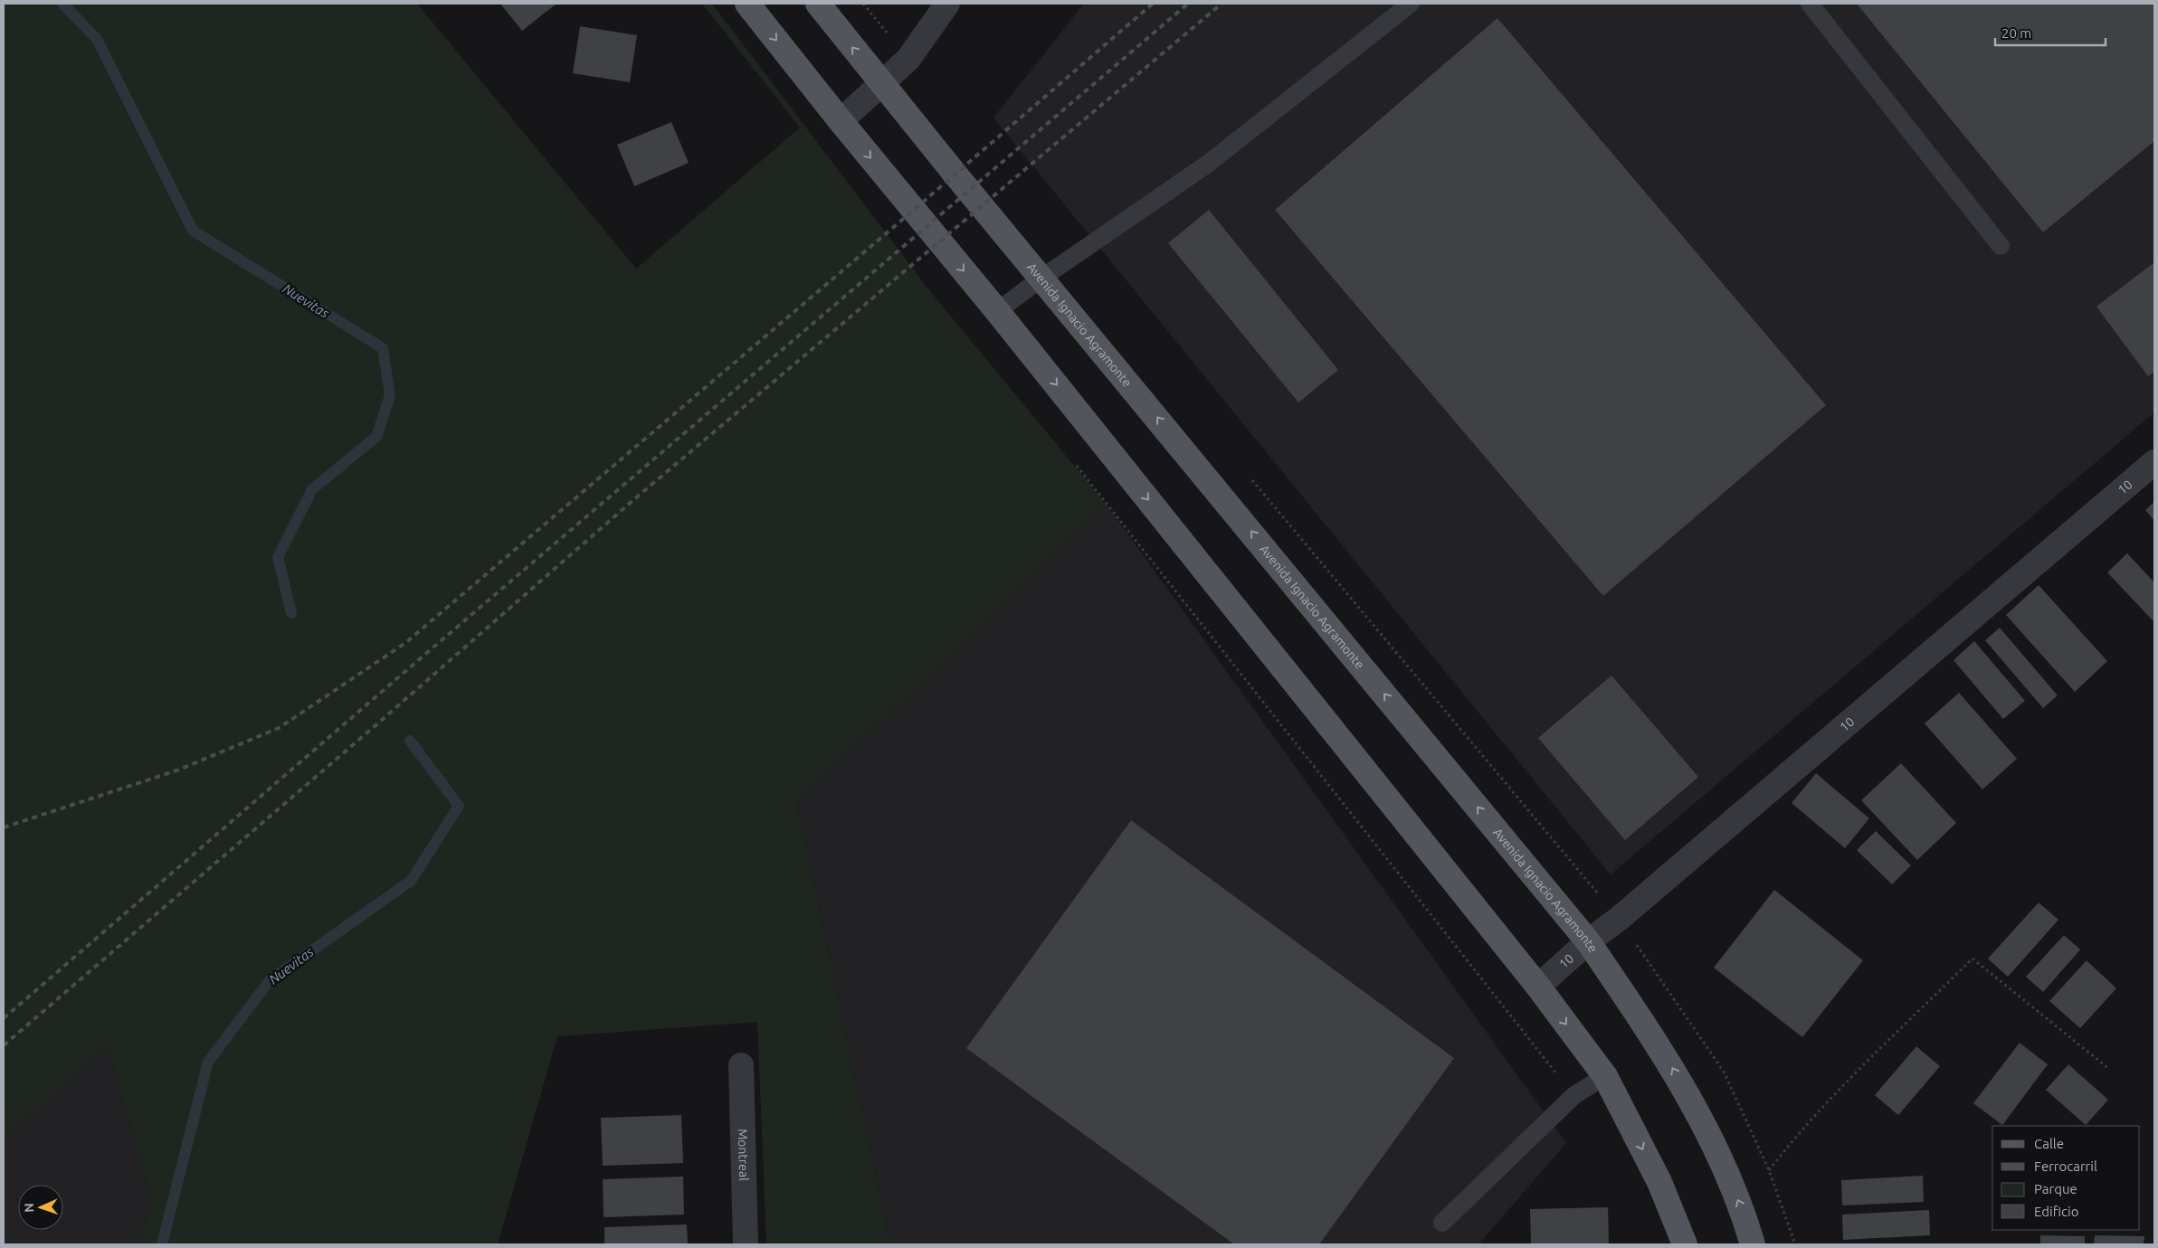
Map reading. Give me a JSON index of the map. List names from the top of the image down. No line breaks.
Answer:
{"streets":{"main road":["Avenida Ignacio Agramonte"],"street":["10","Montreal"]},"crossings":[["Avenida Ignacio Agramonte","10"]],"water":["Nuevitas"],"legend":["Calle","Ferrocarril","Parque","Edificio"],"scale_bar":"20 m","north":"left"}
